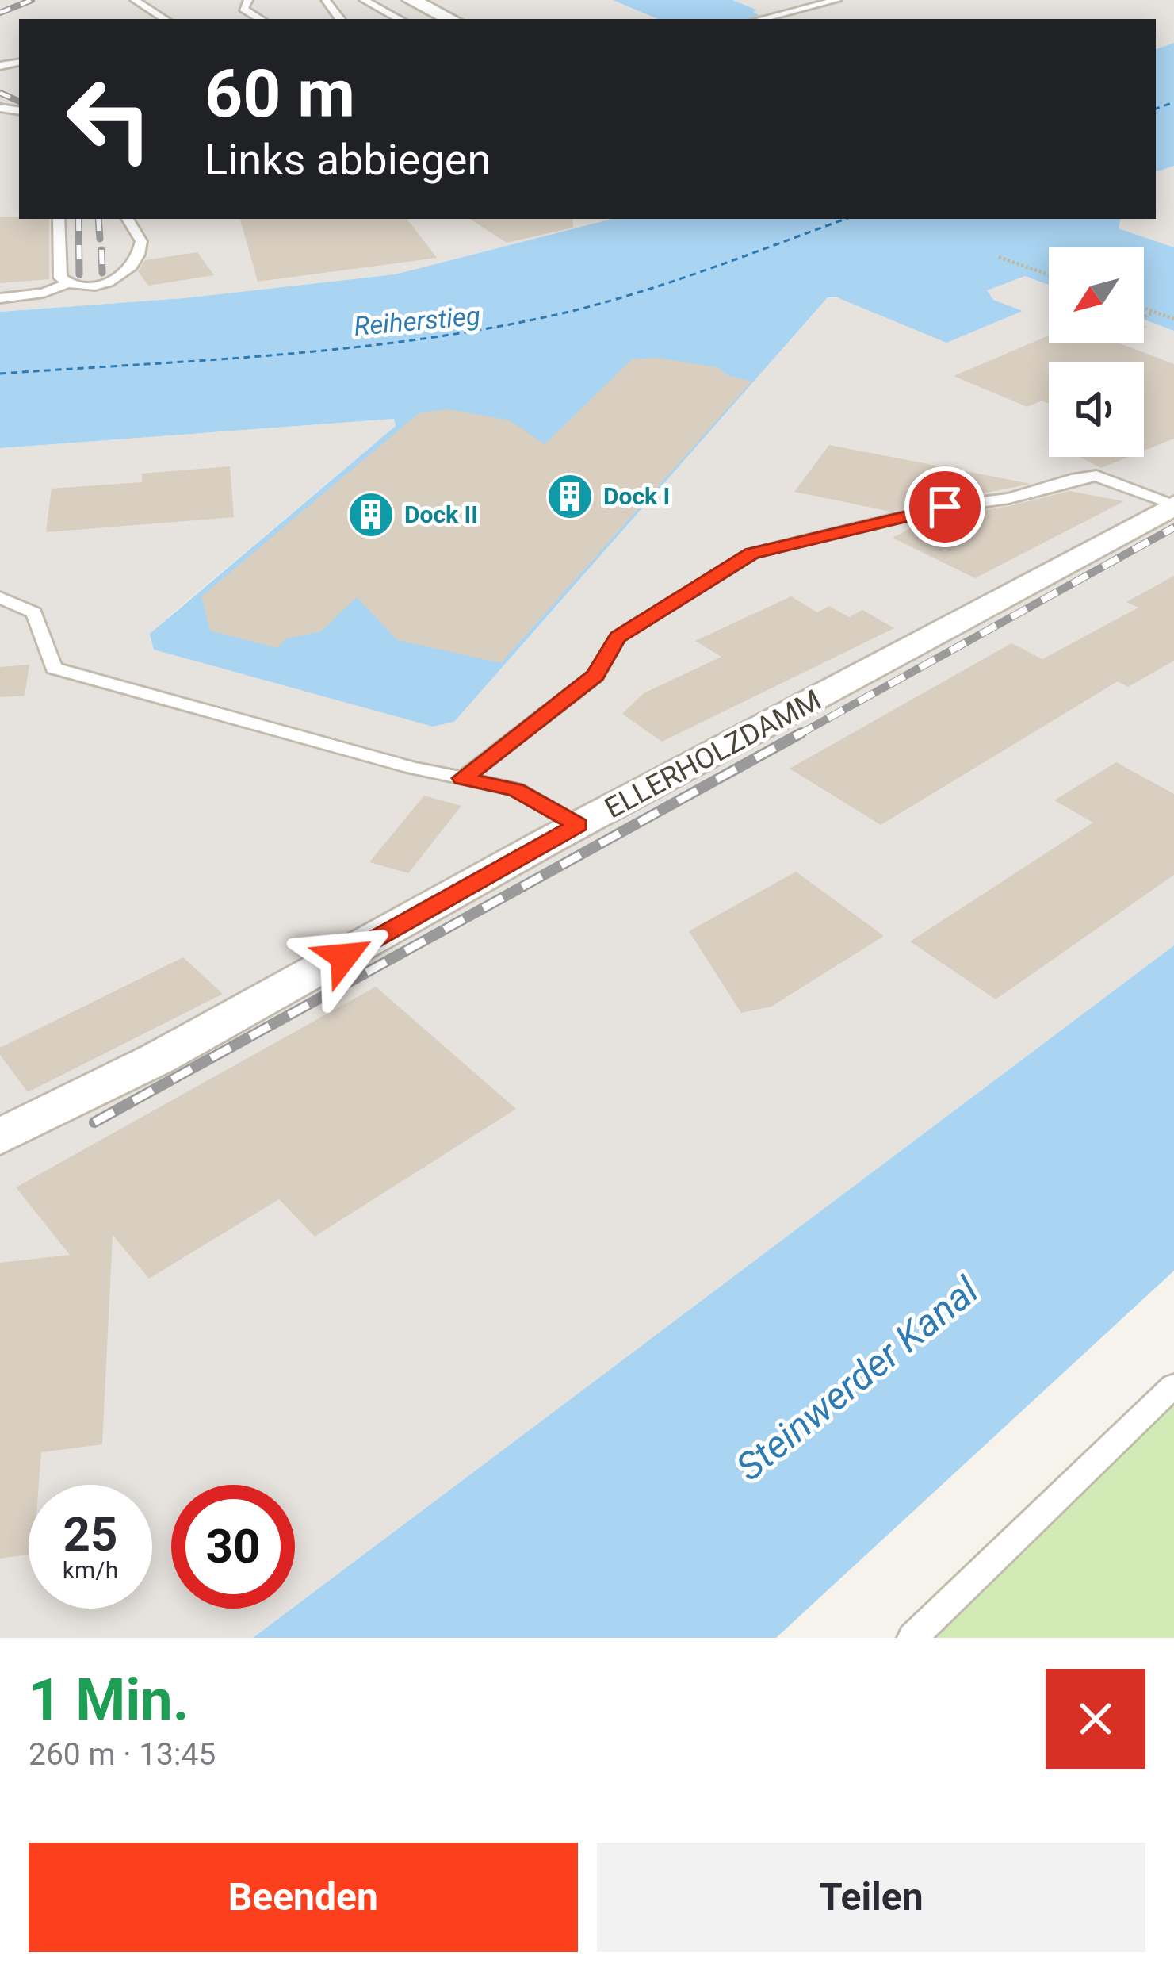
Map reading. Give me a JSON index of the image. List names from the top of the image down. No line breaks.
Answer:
{"streets":{"street":["ELLERHOLZDAMM"]},"water":["Reiherstieg","Steinwerder Kanal"],"places":{"building":["Dock I","Dock II"]},"north":"bottom left","page":{"turn":["60 m","Links abbiegen"],"speed":"25 km/h","limit":"30","heading":["1 Min.","260 m · 13:45"],"buttons":["Beenden","Teilen"]}}
